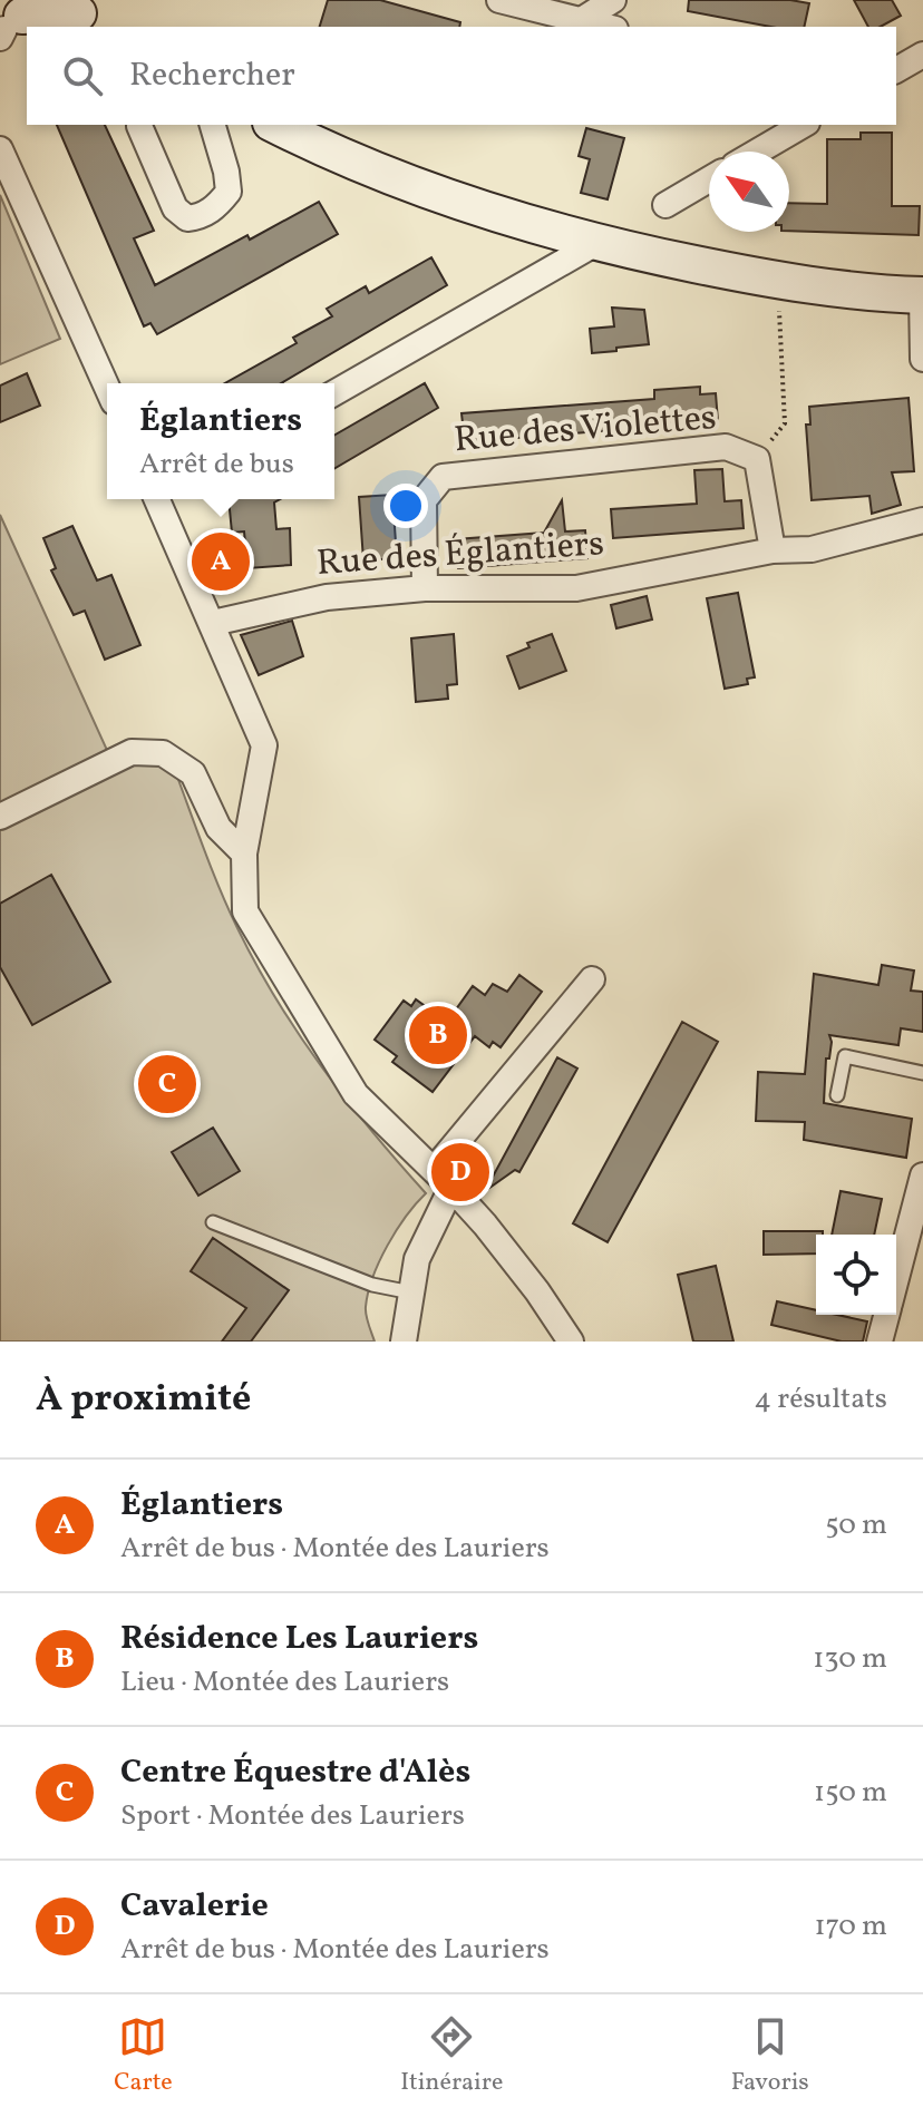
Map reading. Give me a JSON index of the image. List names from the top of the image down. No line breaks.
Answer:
{"streets":{"street":["Rue des Violettes","Rue des Églantiers"]},"crossings":[["Rue des Violettes","Rue des Églantiers"]],"north":"top left","page":{"search":"Rechercher","popup":["Églantiers","Arrêt de bus"],"pins":["A","B","C","D"],"heading":["À proximité","4 résultats"],"list":[{"mark":"A","name":"Églantiers","note":"Arrêt de bus · Montée des Lauriers","value":"50 m"},{"mark":"B","name":"Résidence Les Lauriers","note":"Lieu · Montée des Lauriers","value":"130 m"},{"mark":"C","name":"Centre Équestre d'Alès","note":"Sport · Montée des Lauriers","value":"150 m"},{"mark":"D","name":"Cavalerie","note":"Arrêt de bus · Montée des Lauriers","value":"170 m"}],"nav":["Carte","Itinéraire","Favoris"]}}
